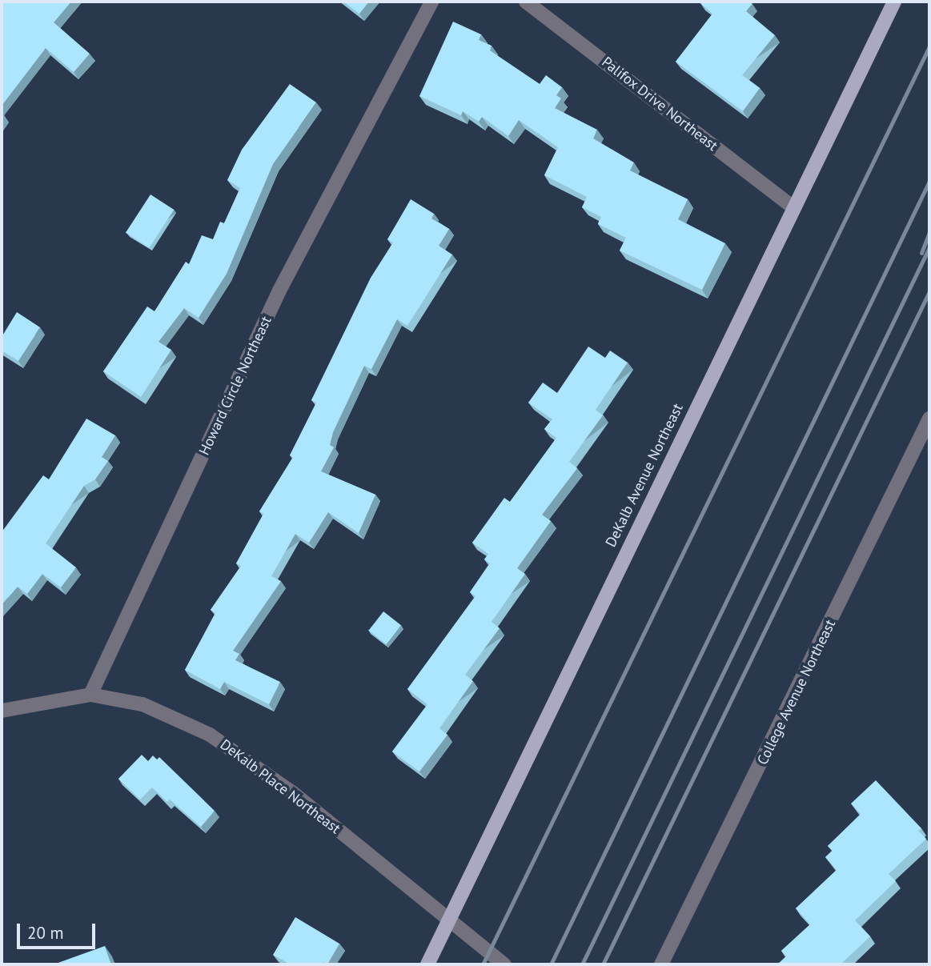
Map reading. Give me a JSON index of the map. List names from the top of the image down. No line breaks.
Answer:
{"streets":{"main road":["DeKalb Avenue Northeast"],"street":["Palifox Drive Northeast","Howard Circle Northeast","College Avenue Northeast","DeKalb Place Northeast"]},"crossings":[["Palifox Drive Northeast","DeKalb Avenue Northeast"],["Howard Circle Northeast","DeKalb Place Northeast"],["DeKalb Avenue Northeast","DeKalb Place Northeast"]],"scale_bar":"20 m"}
